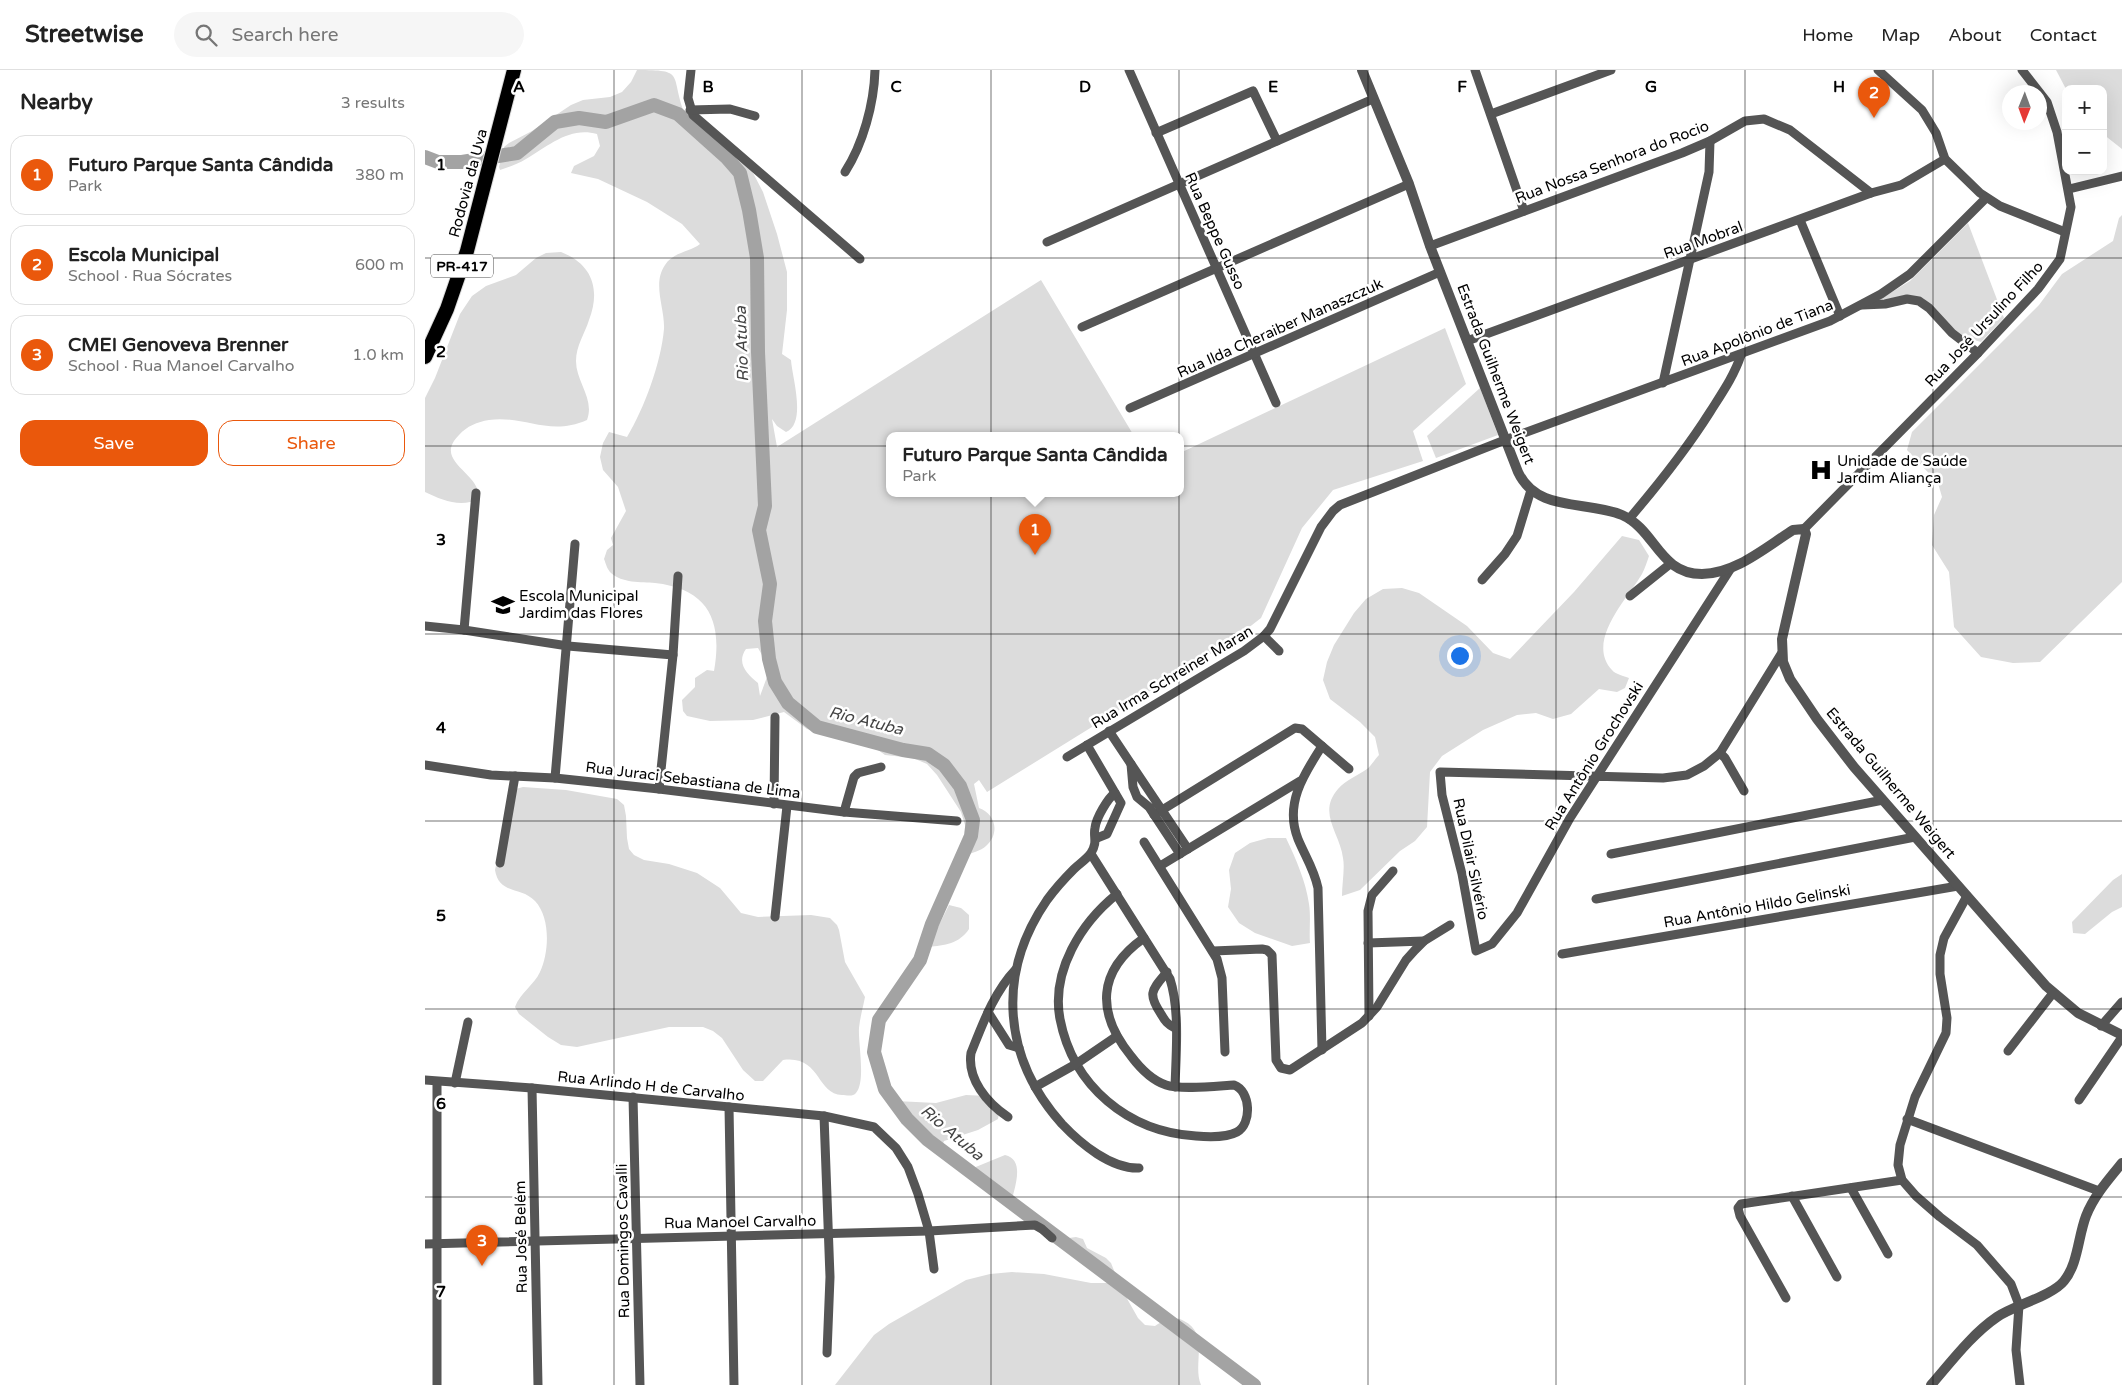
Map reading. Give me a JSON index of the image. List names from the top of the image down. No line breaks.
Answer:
{"streets":{"highway":["Rodovia da Uva","PR-417"],"street":["Rua Nossa Senhora do Rocio","Rua Beppe Gusso","Rua Mobral","Rua José Ursulino Filho","Rua Ilda Cheraiber Manaszczuk","Rua Apolônio de Tiana","Estrada Guilherme Weigert","Rua Irma Schreiner Maran","Rua Antônio Grochovski","Rua Juraci Sebastiana de Lima","Rua Dilair Silvério","Rua Antônio Hildo Gelinski","Rua Arlindo H de Carvalho","Rua Manoel Carvalho","Rua José Belém","Rua Domingos Cavalli"]},"crossings":[["Rua Nossa Senhora do Rocio","Rua Mobral"],["Rua Nossa Senhora do Rocio","Estrada Guilherme Weigert"],["Rua Beppe Gusso","Rua Ilda Cheraiber Manaszczuk"],["Rua Mobral","Estrada Guilherme Weigert"],["Rua José Ursulino Filho","Estrada Guilherme Weigert"],["Rua Ilda Cheraiber Manaszczuk","Estrada Guilherme Weigert"],["Rua Apolônio de Tiana","Estrada Guilherme Weigert"],["Rua Apolônio de Tiana","Rua Irma Schreiner Maran"],["Estrada Guilherme Weigert","Rua Irma Schreiner Maran"],["Estrada Guilherme Weigert","Rua Antônio Grochovski"],["Estrada Guilherme Weigert","Rua Antônio Hildo Gelinski"],["Rua Antônio Grochovski","Rua Dilair Silvério"],["Rua Arlindo H de Carvalho","Rua Manoel Carvalho"],["Rua Arlindo H de Carvalho","Rua José Belém"],["Rua Arlindo H de Carvalho","Rua Domingos Cavalli"],["Rua Manoel Carvalho","Rua José Belém"],["Rua Manoel Carvalho","Rua Domingos Cavalli"]],"water":["Rio Atuba"],"places":{"hospital":["Unidade de Saúde Jardim Aliança"],"school or university":["Escola Municipal Jardim das Flores"]},"north":"bottom","page":{"header":"Streetwise","search":"Search here","nav":["Home","Map","About","Contact"],"heading":["Nearby","3 results"],"pins":["2","1","3"],"map_buttons":["+","−"],"list":[{"mark":"1","name":"Futuro Parque Santa Cândida","note":"Park","value":"380 m"},{"mark":"2","name":"Escola Municipal","note":"School · Rua Sócrates","value":"600 m"},{"mark":"3","name":"CMEI Genoveva Brenner","note":"School · Rua Manoel Carvalho","value":"1.0 km"}],"buttons":["Save","Share"],"popup":["Futuro Parque Santa Cândida","Park"]},"grid":{"columns":["A","B","C","D","E","F","G","H"],"rows":["1","2","3","4","5","6","7"]}}
